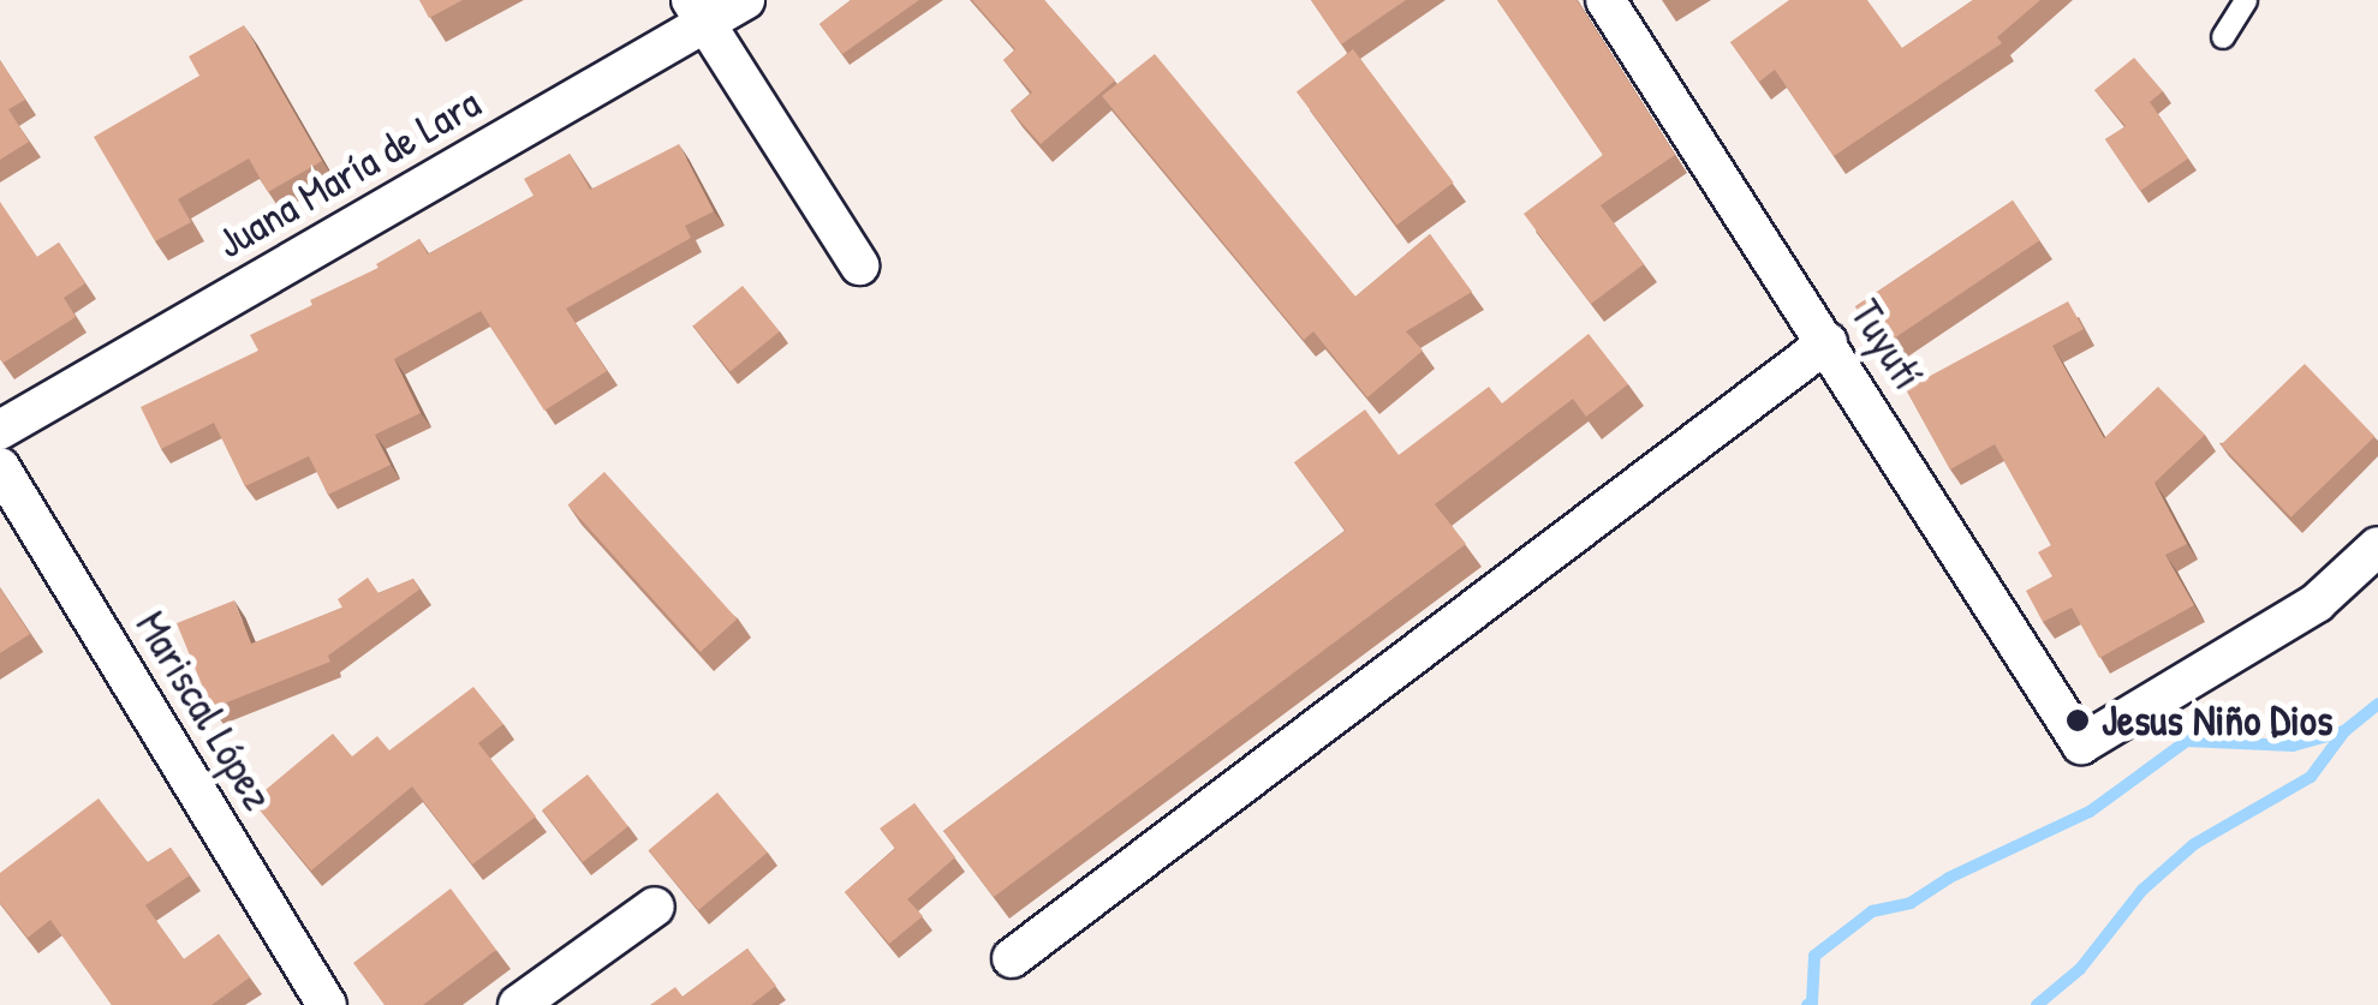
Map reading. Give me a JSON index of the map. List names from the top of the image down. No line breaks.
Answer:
{"streets":{"street":["Juana María de Lara","Tuyutí","Mariscal López"]},"places":["Jesus Niño Dios"]}
